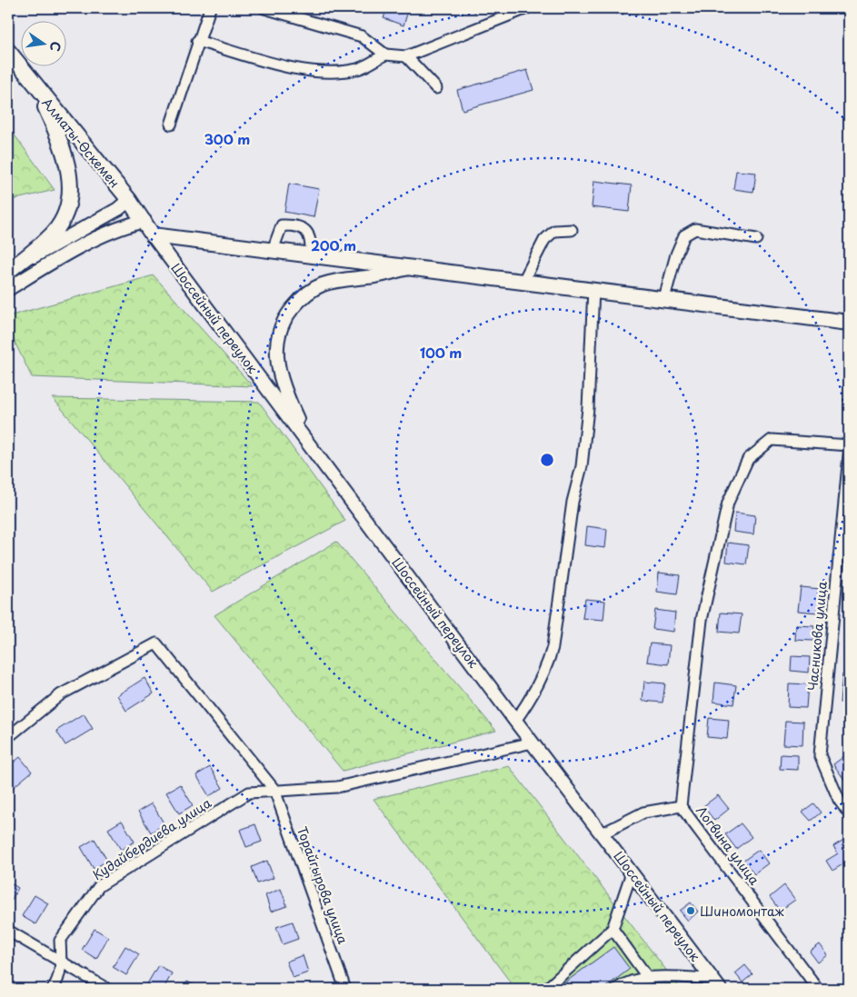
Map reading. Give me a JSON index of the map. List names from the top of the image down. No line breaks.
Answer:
{"streets":{"highway":["Алматы-Өскемен"],"main road":["Шоссейный переулок"],"street":["Часникова улица","Кудайбердиева улица","Логвина улица","Торайгырова улица"]},"crossings":[["Алматы-Өскемен","Шоссейный переулок"],["Шоссейный переулок","Кудайбердиева улица"],["Кудайбердиева улица","Торайгырова улица"]],"places":["Шиномонтаж"],"north":"right","rings":["300 m","200 m","100 m"]}
